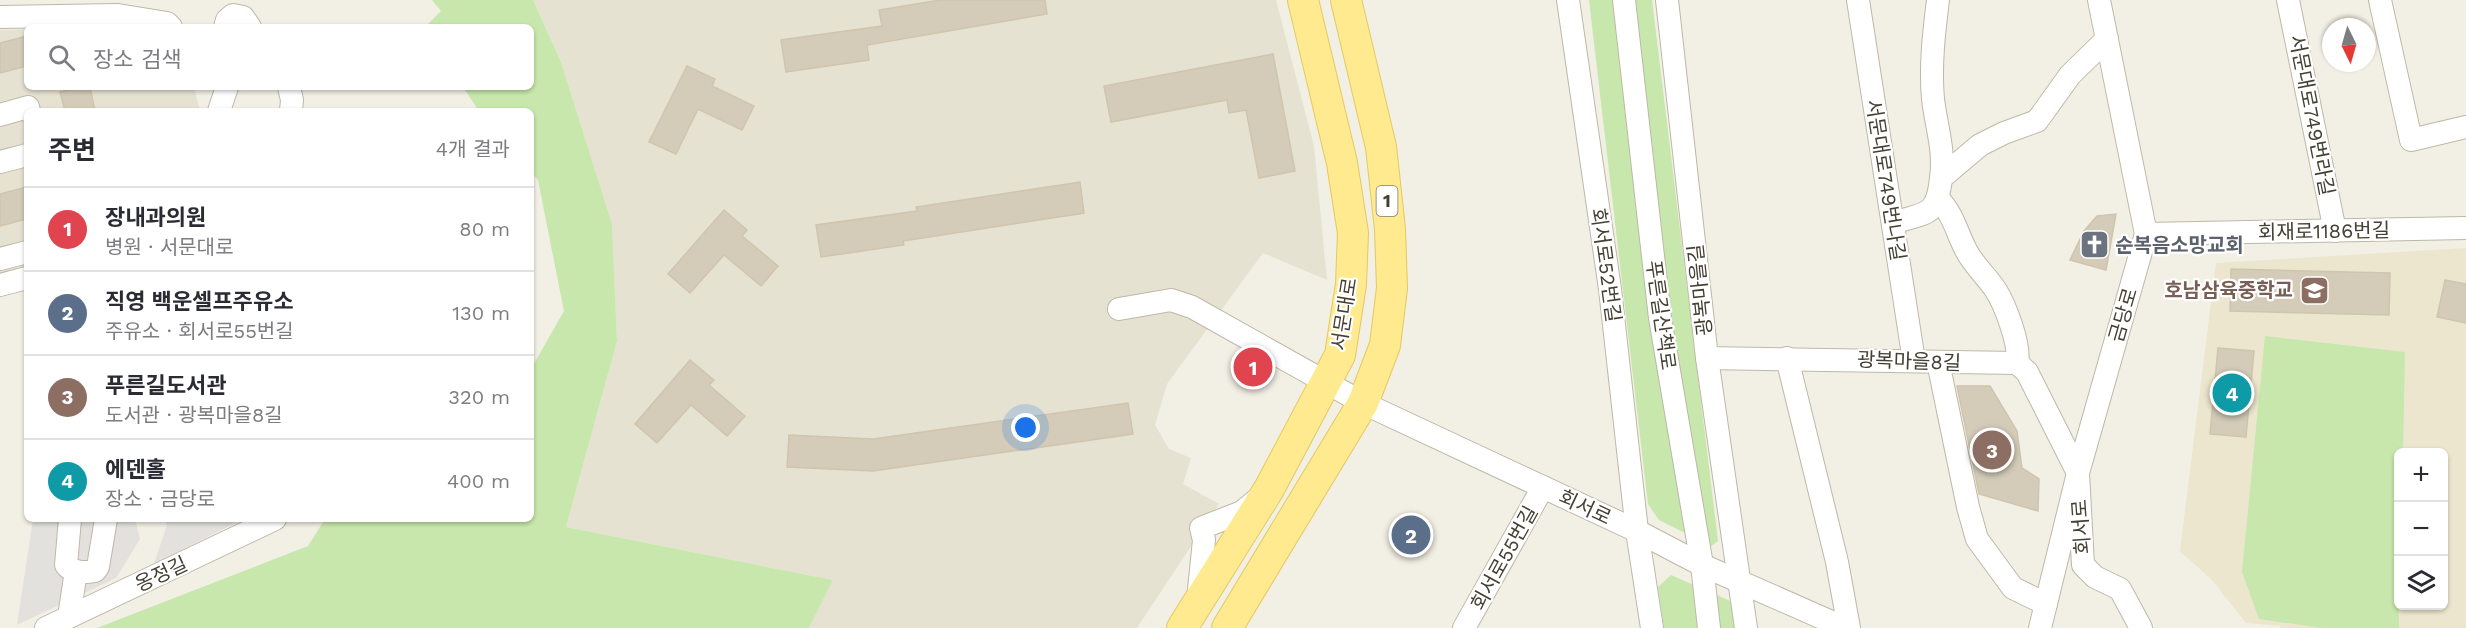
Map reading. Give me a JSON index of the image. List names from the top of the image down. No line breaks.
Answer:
{"streets":{"main road":["1","서문대로"],"street":["서문대로749번라길","서문대로749번나길","회재로1186번길","회서로52번길","광복마을길","푸른길산책로","금당로","광복마을8길","회서로","회서로55번길","옹정길"]},"crossings":[["서문대로749번라길","회재로1186번길"],["서문대로749번나길","광복마을8길"],["1","회서로"],["회재로1186번길","금당로"],["회서로52번길","회서로"],["광복마을길","광복마을8길"],["광복마을길","회서로"],["서문대로","회서로"],["푸른길산책로","회서로"],["금당로","회서로"],["광복마을8길","회서로"],["회서로","회서로55번길"]],"places":{"church":["순복음소망교회"],"school or university":["호남삼육중학교"]},"north":"bottom","page":{"search":"장소 검색","heading":["주변","4개 결과"],"list":[{"mark":"1","name":"장내과의원","note":"병원 · 서문대로","value":"80 m"},{"mark":"2","name":"직영 백운셀프주유소","note":"주유소 · 회서로55번길","value":"130 m"},{"mark":"3","name":"푸른길도서관","note":"도서관 · 광복마을8길","value":"320 m"},{"mark":"4","name":"에덴홀","note":"장소 · 금당로","value":"400 m"}],"pins":["1","4","3","2"],"map_buttons":["+","−"]}}
